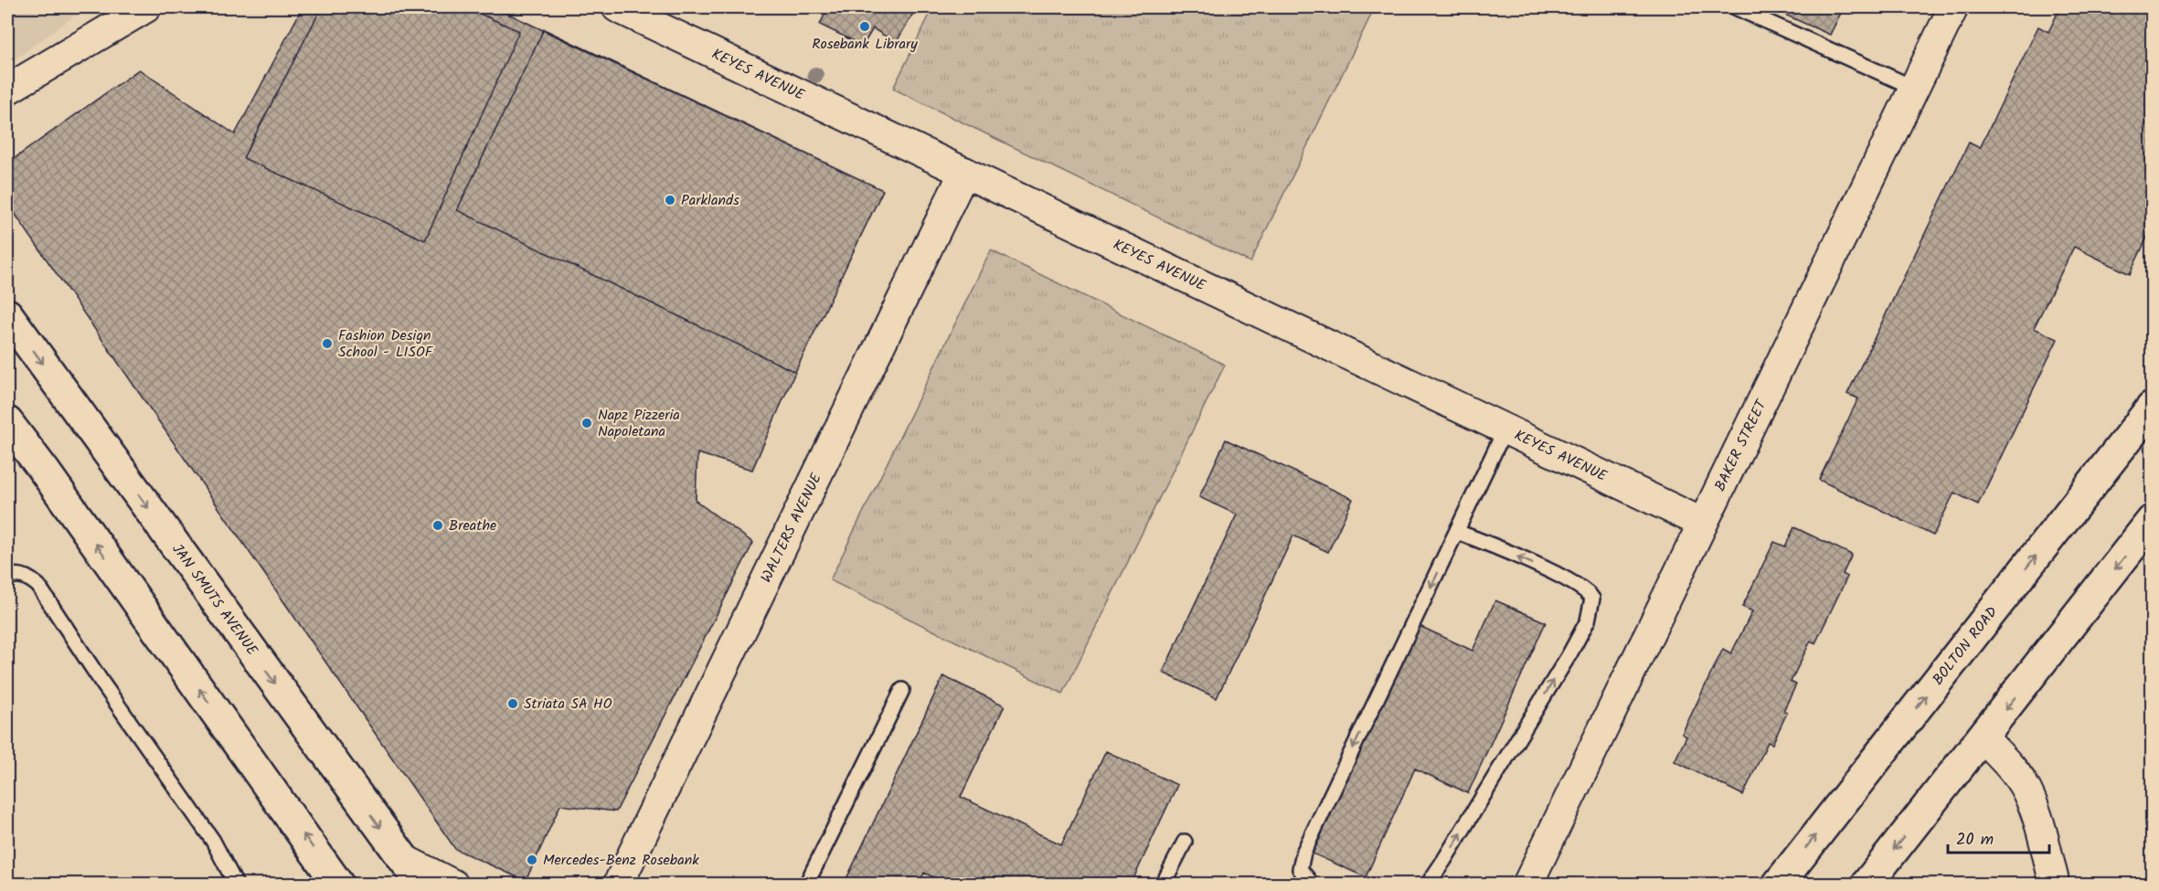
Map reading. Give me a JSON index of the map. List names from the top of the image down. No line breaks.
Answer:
{"streets":{"main road":["JAN SMUTS AVENUE","BOLTON ROAD"],"street":["KEYES AVENUE","BAKER STREET","WALTERS AVENUE"]},"crossings":[["KEYES AVENUE","BAKER STREET"],["KEYES AVENUE","WALTERS AVENUE"]],"places":["Rosebank Library","Parklands","Fashion Design School - LISOF","Napz Pizzeria Napoletana","Breathe","Striata SA HO","Mercedes-Benz Rosebank"],"scale_bar":"20 m"}
